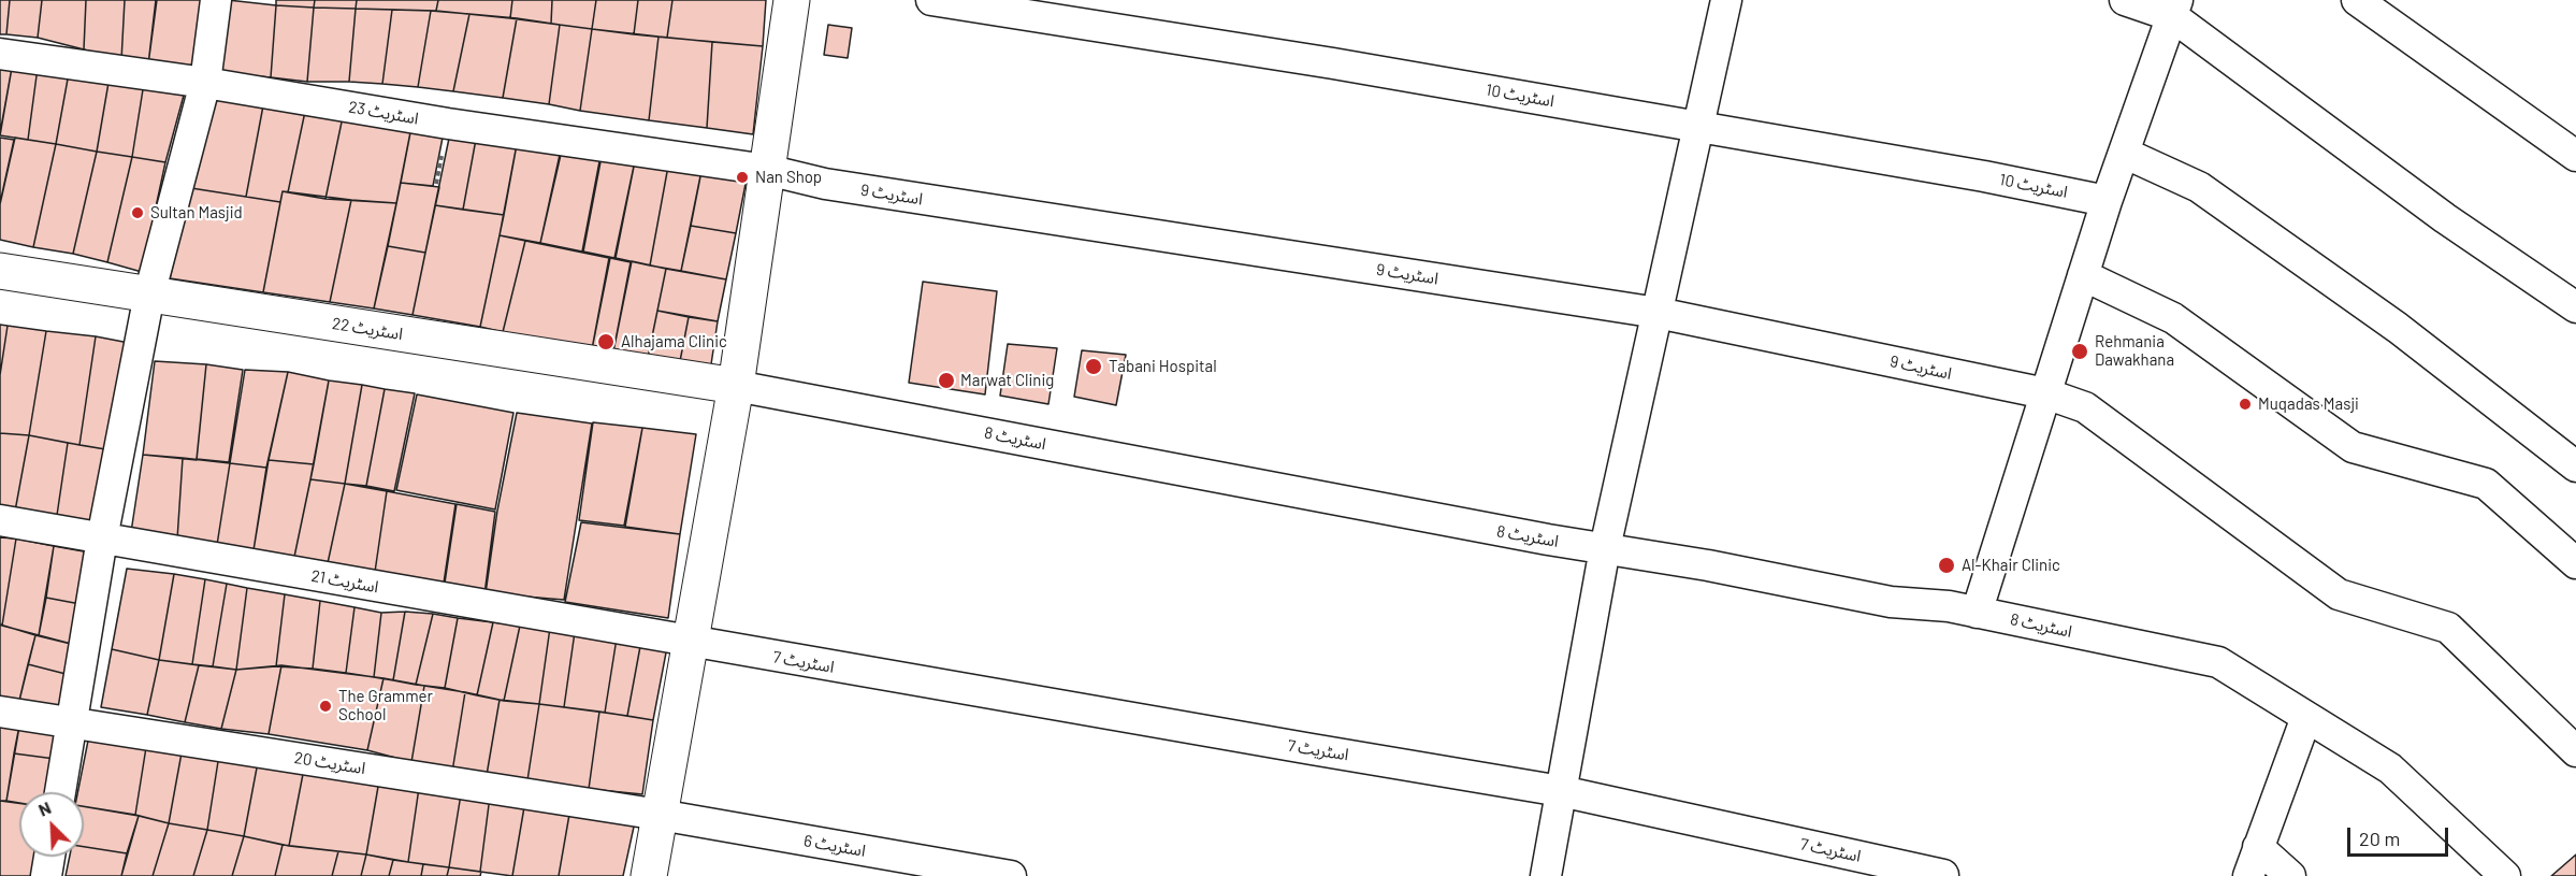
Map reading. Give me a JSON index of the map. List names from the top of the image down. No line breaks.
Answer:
{"streets":{"street":["اسٹریٹ 10","اسٹریٹ 23","اسٹریٹ 9","اسٹریٹ 22","اسٹریٹ 8","اسٹریٹ 21","اسٹریٹ 7","اسٹریٹ 20","اسٹریٹ 6"]},"crossings":[["اسٹریٹ 23","اسٹریٹ 9"],["اسٹریٹ 22","اسٹریٹ 8"],["اسٹریٹ 21","اسٹریٹ 7"],["اسٹریٹ 20","اسٹریٹ 6"]],"places":["Nan Shop","Sultan Masjid","Alhajama Clinic","Rehmania Dawakhana","Tabani Hospital","Marwat Clinig","Muqadas Masji","Al-Khair Clinic","The Grammer School"],"scale_bar":"20 m","north":"top left"}
